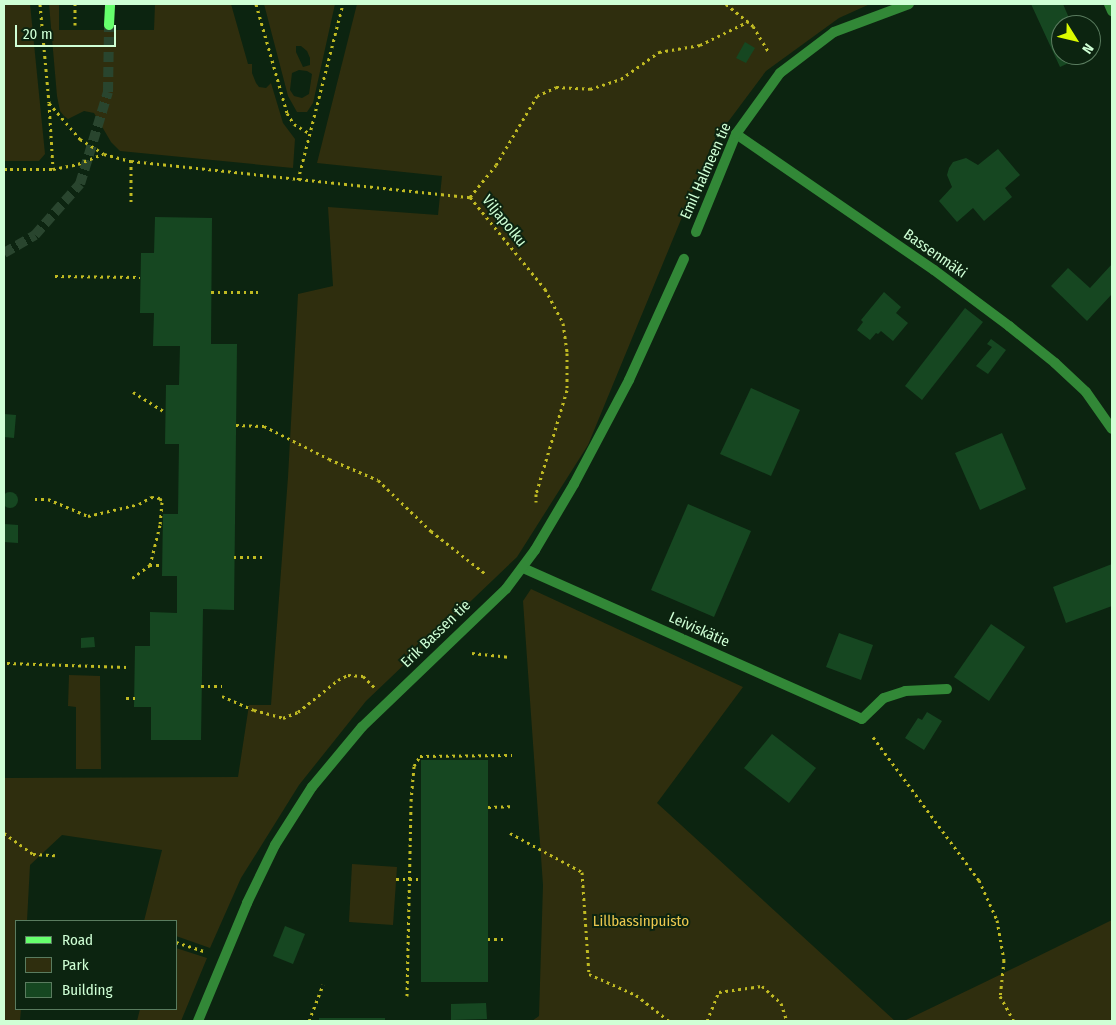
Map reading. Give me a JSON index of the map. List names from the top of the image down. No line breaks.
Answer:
{"streets":{"street":["Emil Halmeen tie","Bassenmäki","Leiviskätie","Erik Bassen tie"],"path":["Viljapolku"]},"crossings":[["Emil Halmeen tie","Bassenmäki"],["Leiviskätie","Erik Bassen tie"]],"parks":["Lillbassinpuisto"],"legend":["Road","Park","Building"],"scale_bar":"20 m","north":"bottom right"}
